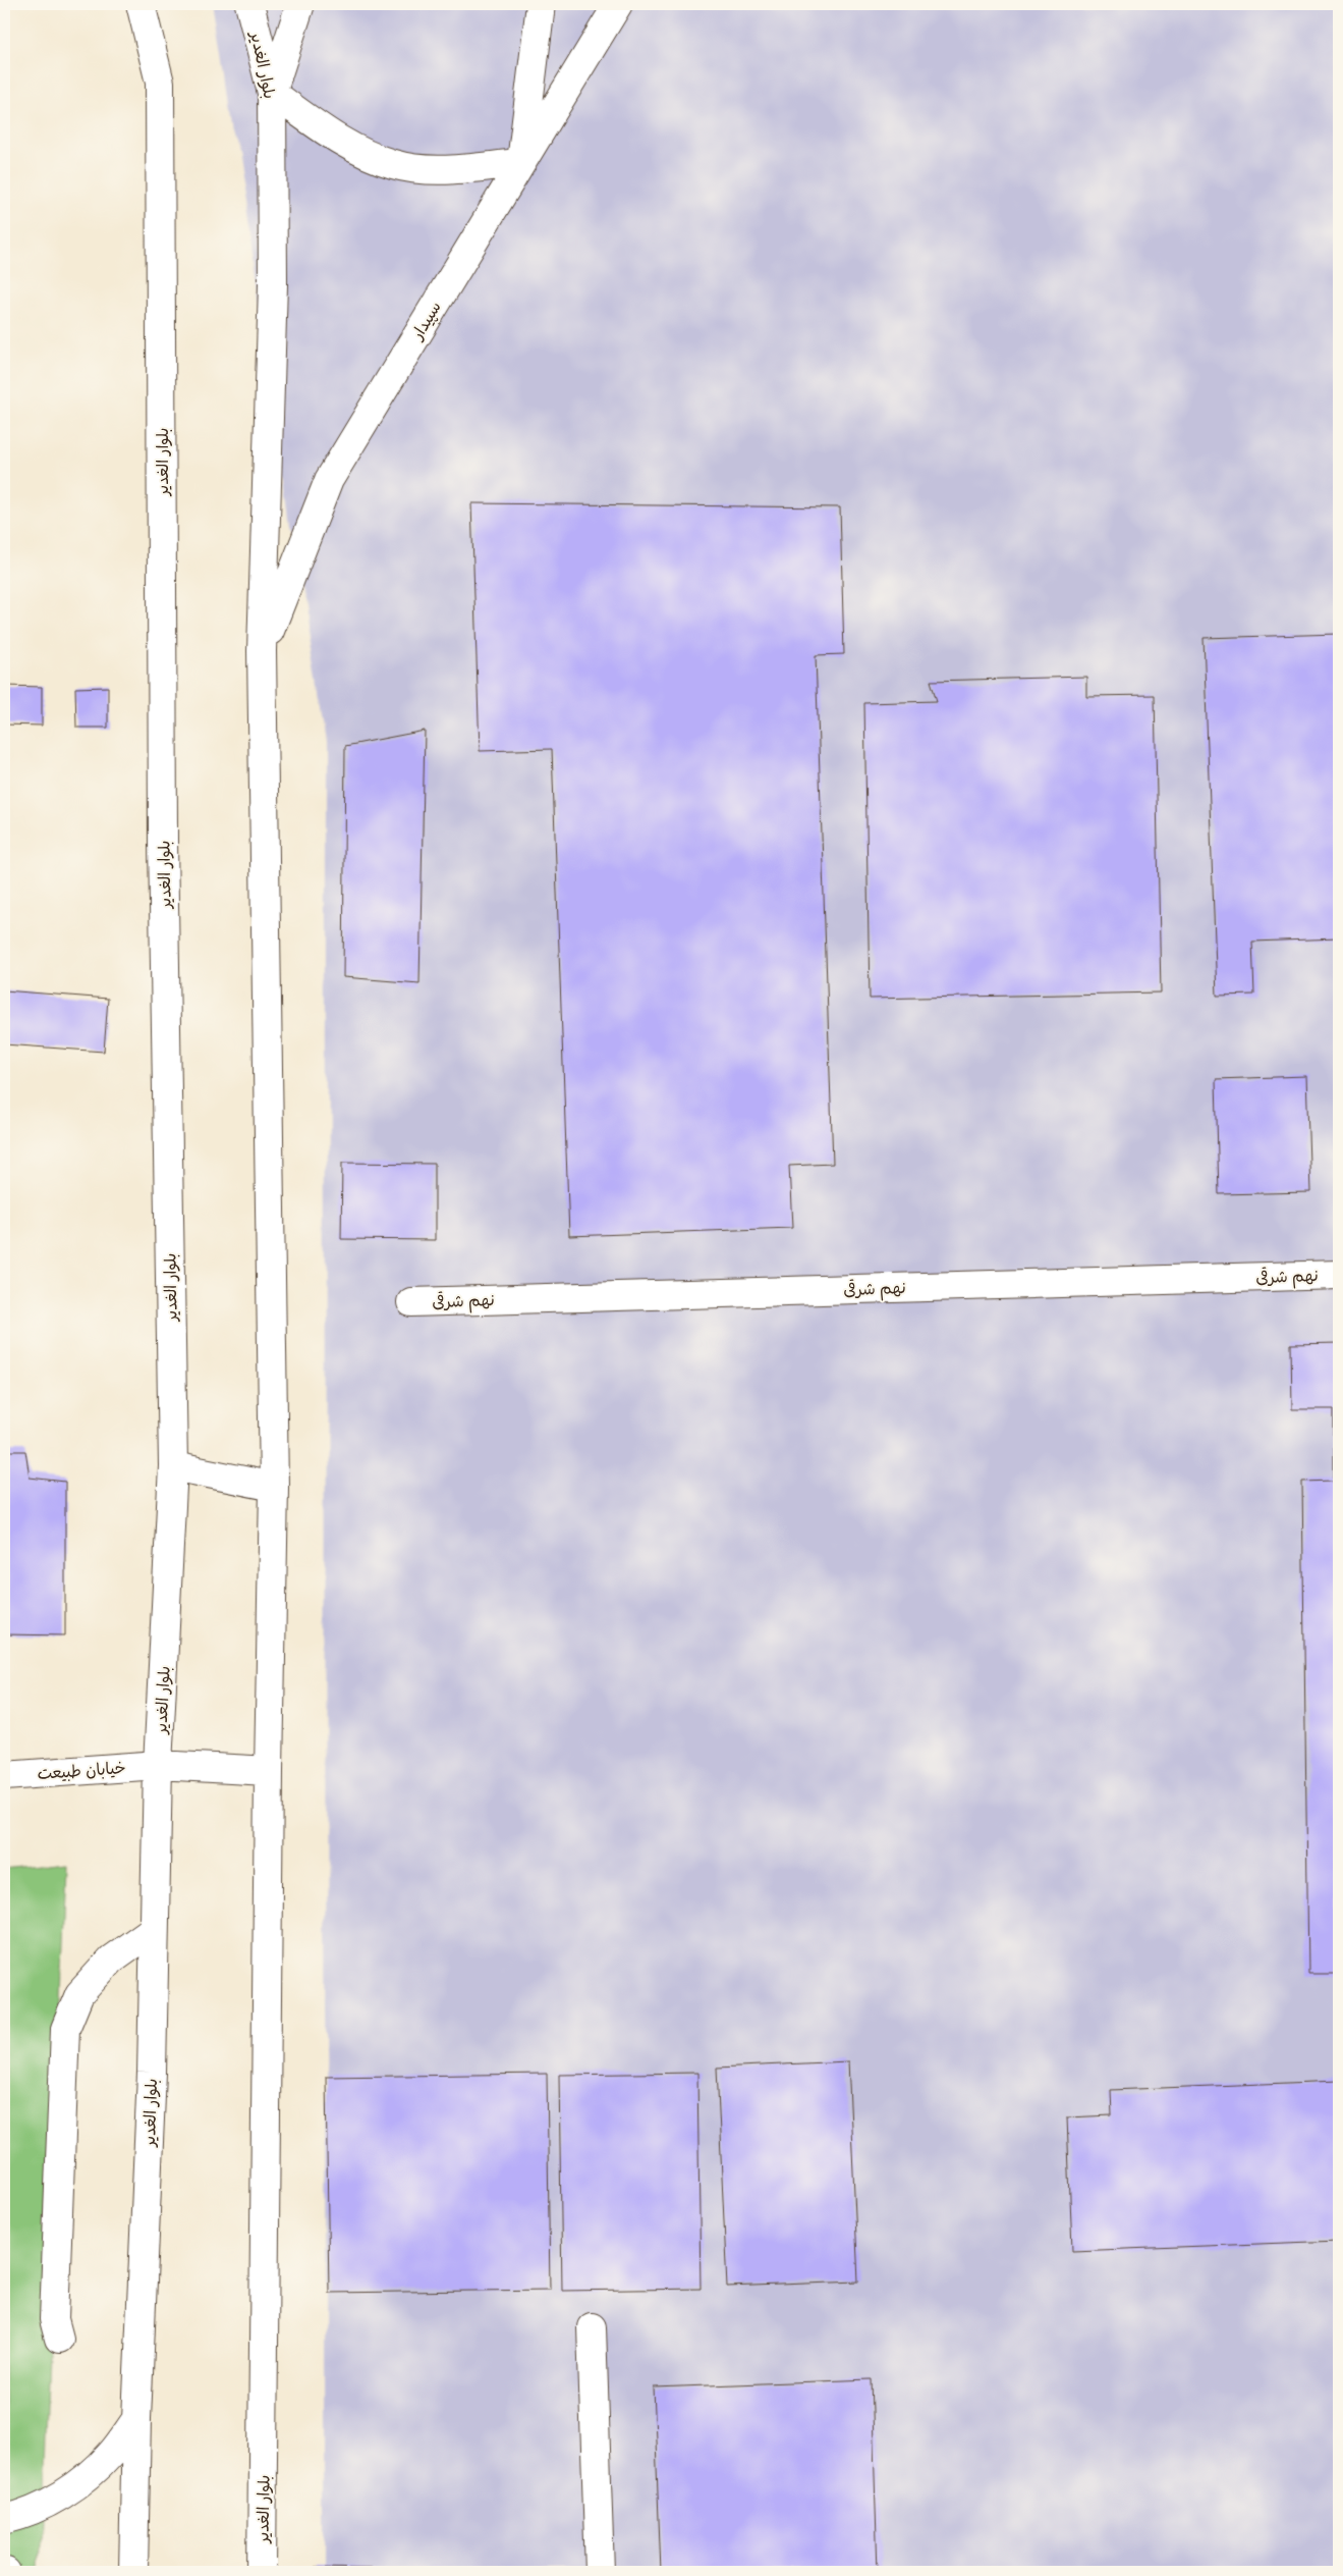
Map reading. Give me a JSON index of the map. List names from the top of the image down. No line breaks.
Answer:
{"streets":{"street":["بلوار الغدیر","سپیدار","نهم شرقی","خیابان طبیعت"]},"crossings":[["بلوار الغدیر","سپیدار"],["بلوار الغدیر","خیابان طبیعت"]]}
